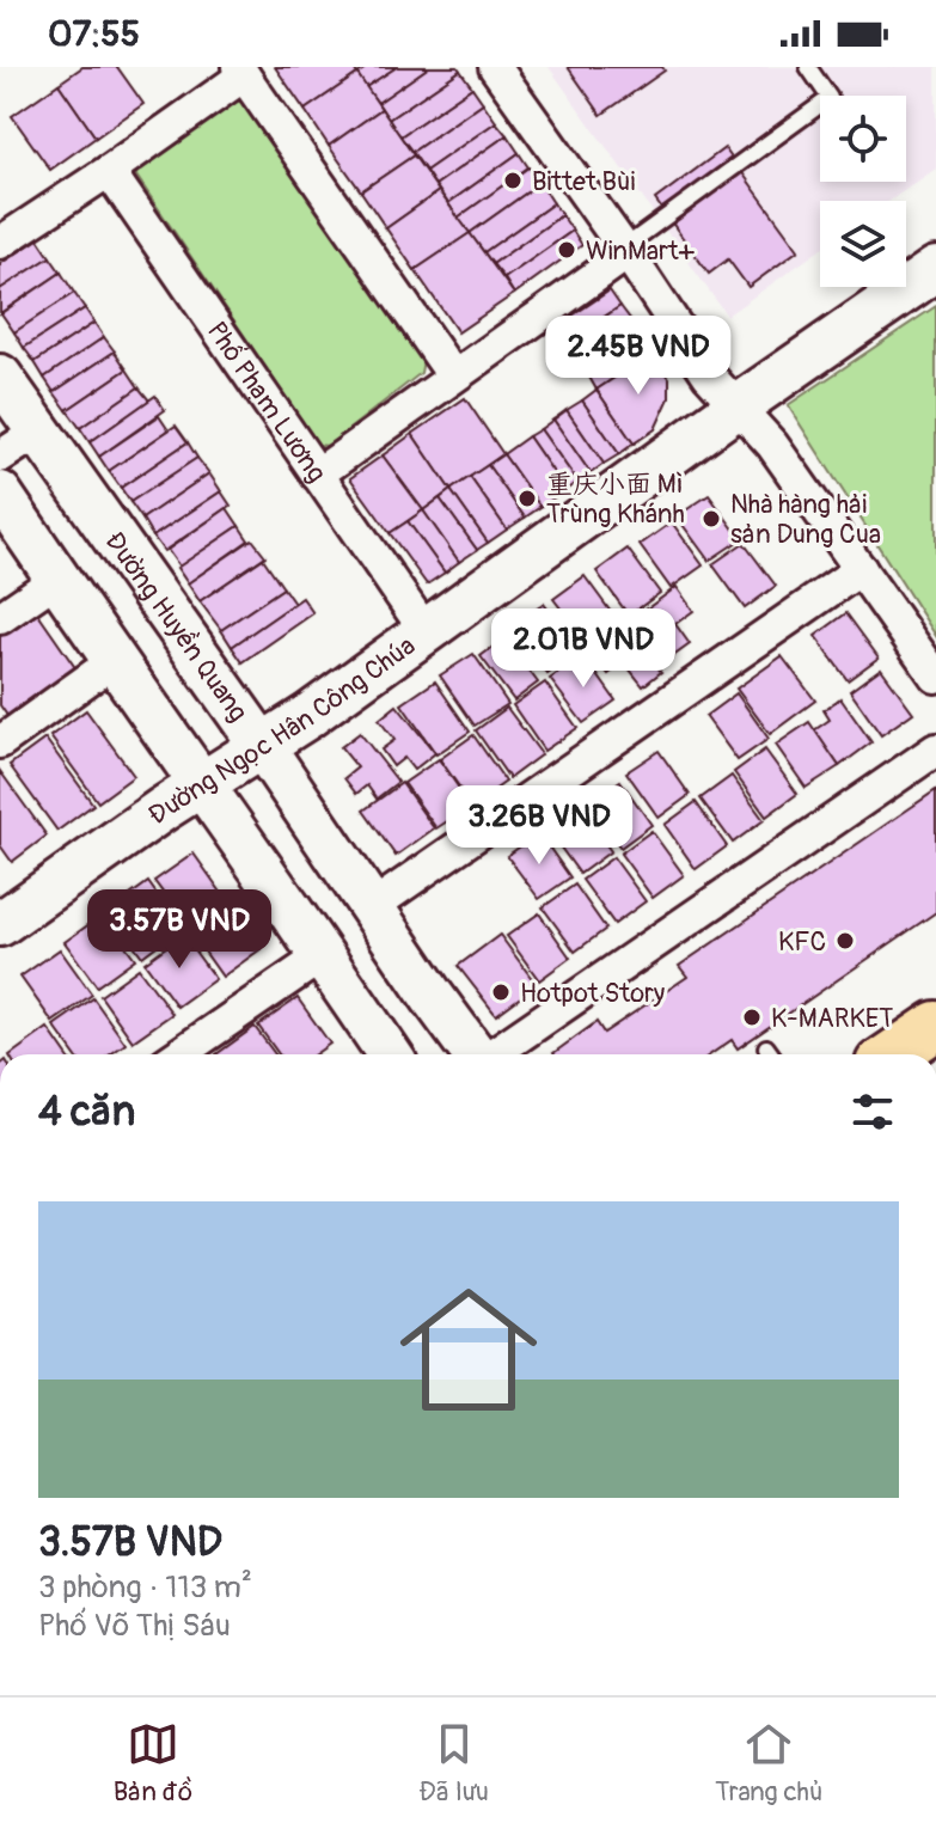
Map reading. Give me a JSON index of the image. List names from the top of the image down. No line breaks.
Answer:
{"streets":{"street":["Phố Phạm Lương","Đường Huyền Quang","Đường Ngọc Hân Công Chúa"]},"crossings":[["Phố Phạm Lương","Đường Ngọc Hân Công Chúa"],["Đường Huyền Quang","Đường Ngọc Hân Công Chúa"]],"places":["Bittet Bùi","WinMart+","重庆小面 Mì Trùng Khánh","Nhà hàng hải sản Dung Cua","KFC","Hotpot Story","K-MARKET"],"page":{"status":"07:55","price":["2.45B VND","2.01B VND","3.26B VND","3.57B VND"],"heading":"4 căn","list":[{"name":"3.57B VND","note":"3 phòng · 113 m² · Phố Võ Thị Sáu"}],"tabs":["Bản đồ","Đã lưu","Trang chủ"]}}
